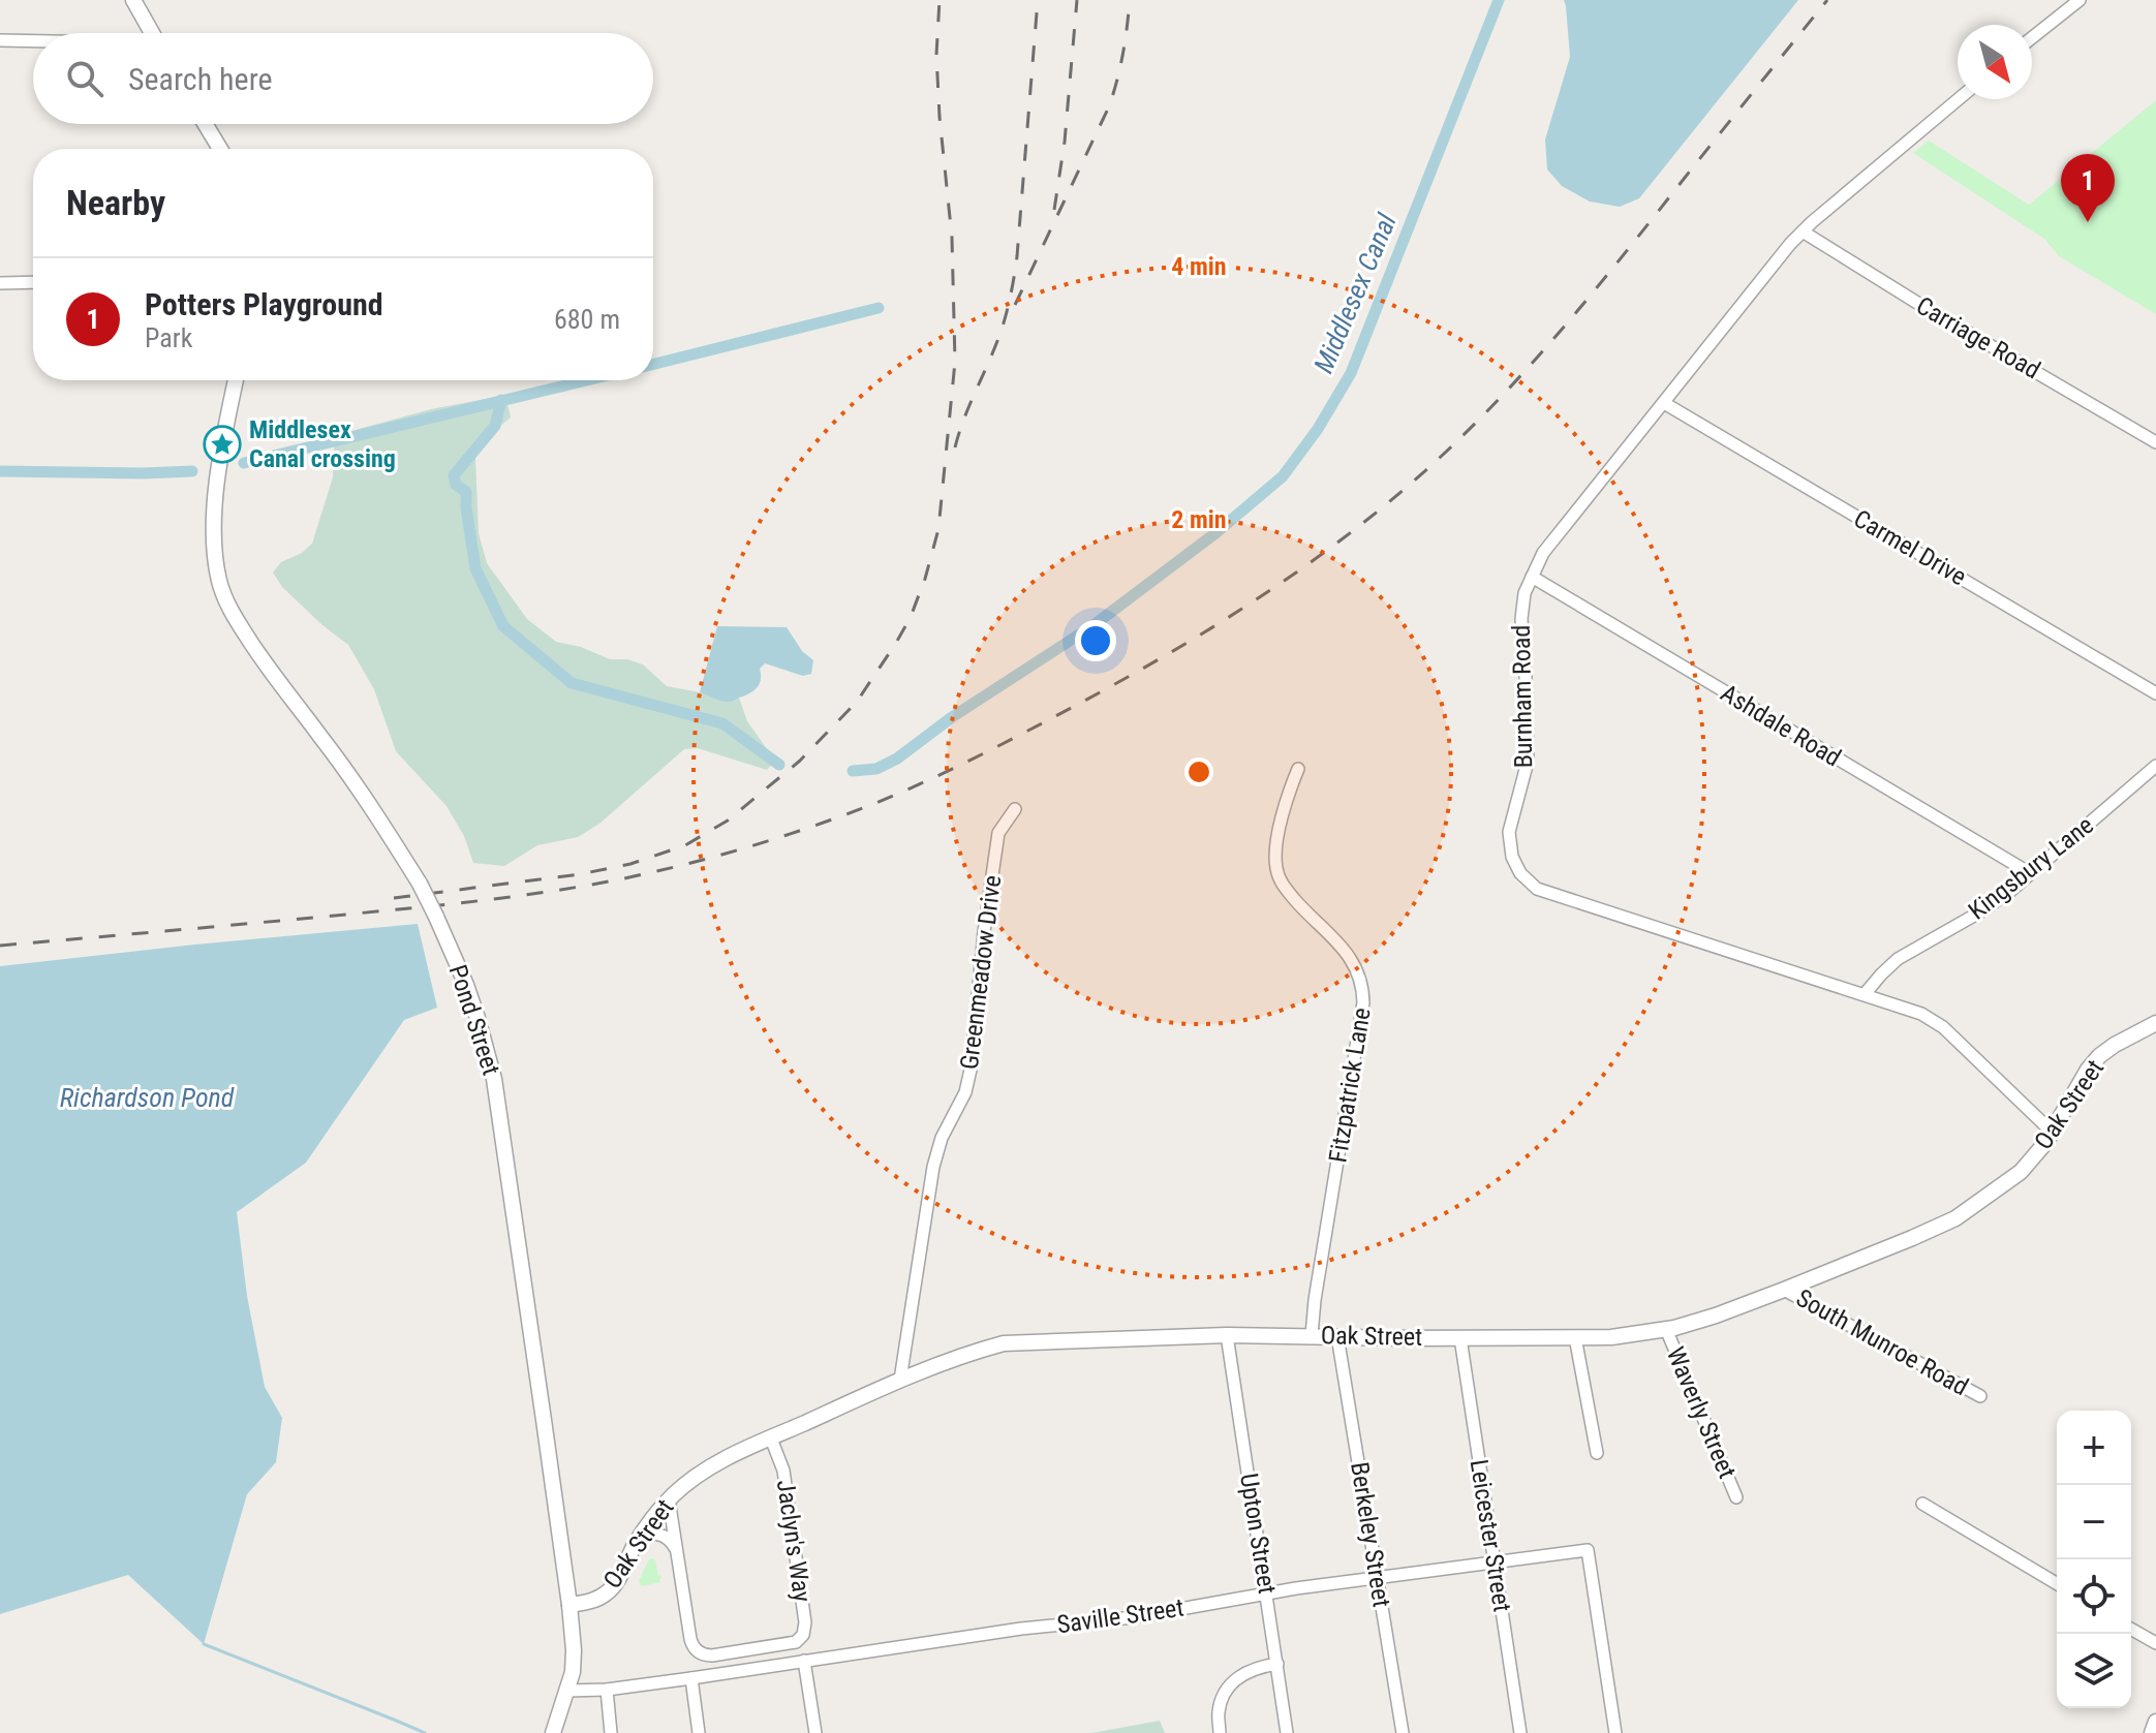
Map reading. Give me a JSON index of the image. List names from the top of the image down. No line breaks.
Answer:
{"streets":{"street":["Carriage Road","Carmel Drive","Burnham Road","Ashdale Road","Kingsbury Lane","Greenmeadow Drive","Pond Street","Fitzpatrick Lane","Oak Street","South Munroe Road","Waverly Street","Upton Street","Berkeley Street","Leicester Street","Jaclyn's Way","Saville Street"]},"crossings":[["Carriage Road","Burnham Road"],["Carmel Drive","Burnham Road"],["Burnham Road","Ashdale Road"],["Burnham Road","Kingsbury Lane"],["Burnham Road","Oak Street"],["Ashdale Road","Kingsbury Lane"],["Greenmeadow Drive","Oak Street"],["Pond Street","Oak Street"],["Pond Street","Saville Street"],["Fitzpatrick Lane","Oak Street"],["Oak Street","South Munroe Road"],["Oak Street","Waverly Street"],["Oak Street","Upton Street"],["Oak Street","Berkeley Street"],["Oak Street","Leicester Street"],["Oak Street","Jaclyn's Way"],["Upton Street","Saville Street"],["Berkeley Street","Saville Street"],["Leicester Street","Saville Street"]],"water":["Middlesex Canal","Richardson Pond"],"places":{"place":["Middlesex Canal crossing"]},"north":"bottom right","page":{"search":"Search here","heading":"Nearby","pins":"1","list":[{"mark":"1","name":"Potters Playground","note":"Park","value":"680 m"}],"map_buttons":["+","−"]},"rings":["4 min","2 min"]}
